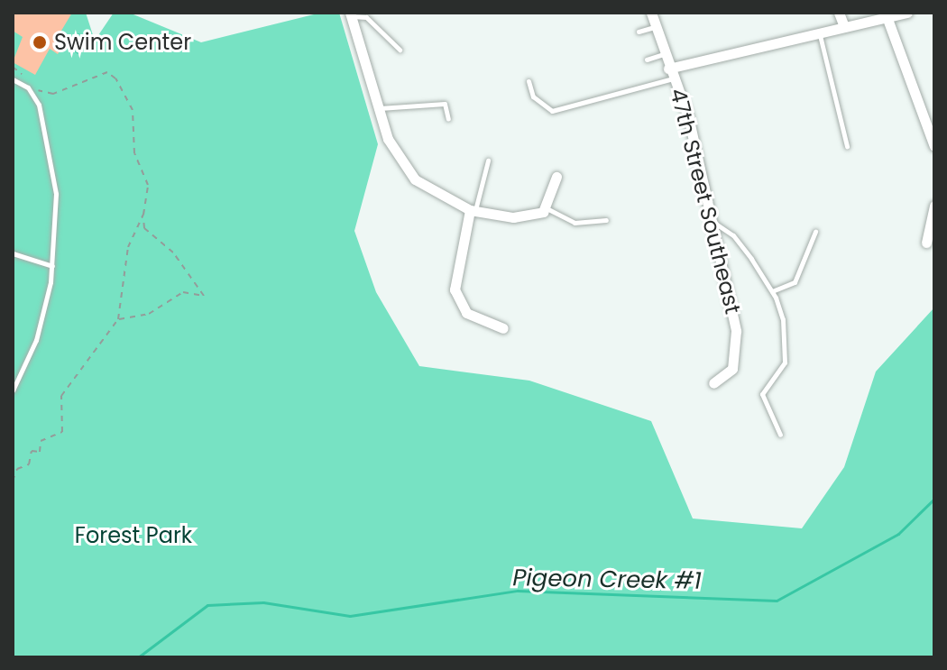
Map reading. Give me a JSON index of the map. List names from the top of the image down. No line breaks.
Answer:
{"streets":{"street":["47th Street Southeast"]},"water":["Pigeon Creek #1"],"parks":["Forest Park"],"places":["Swim Center"]}
